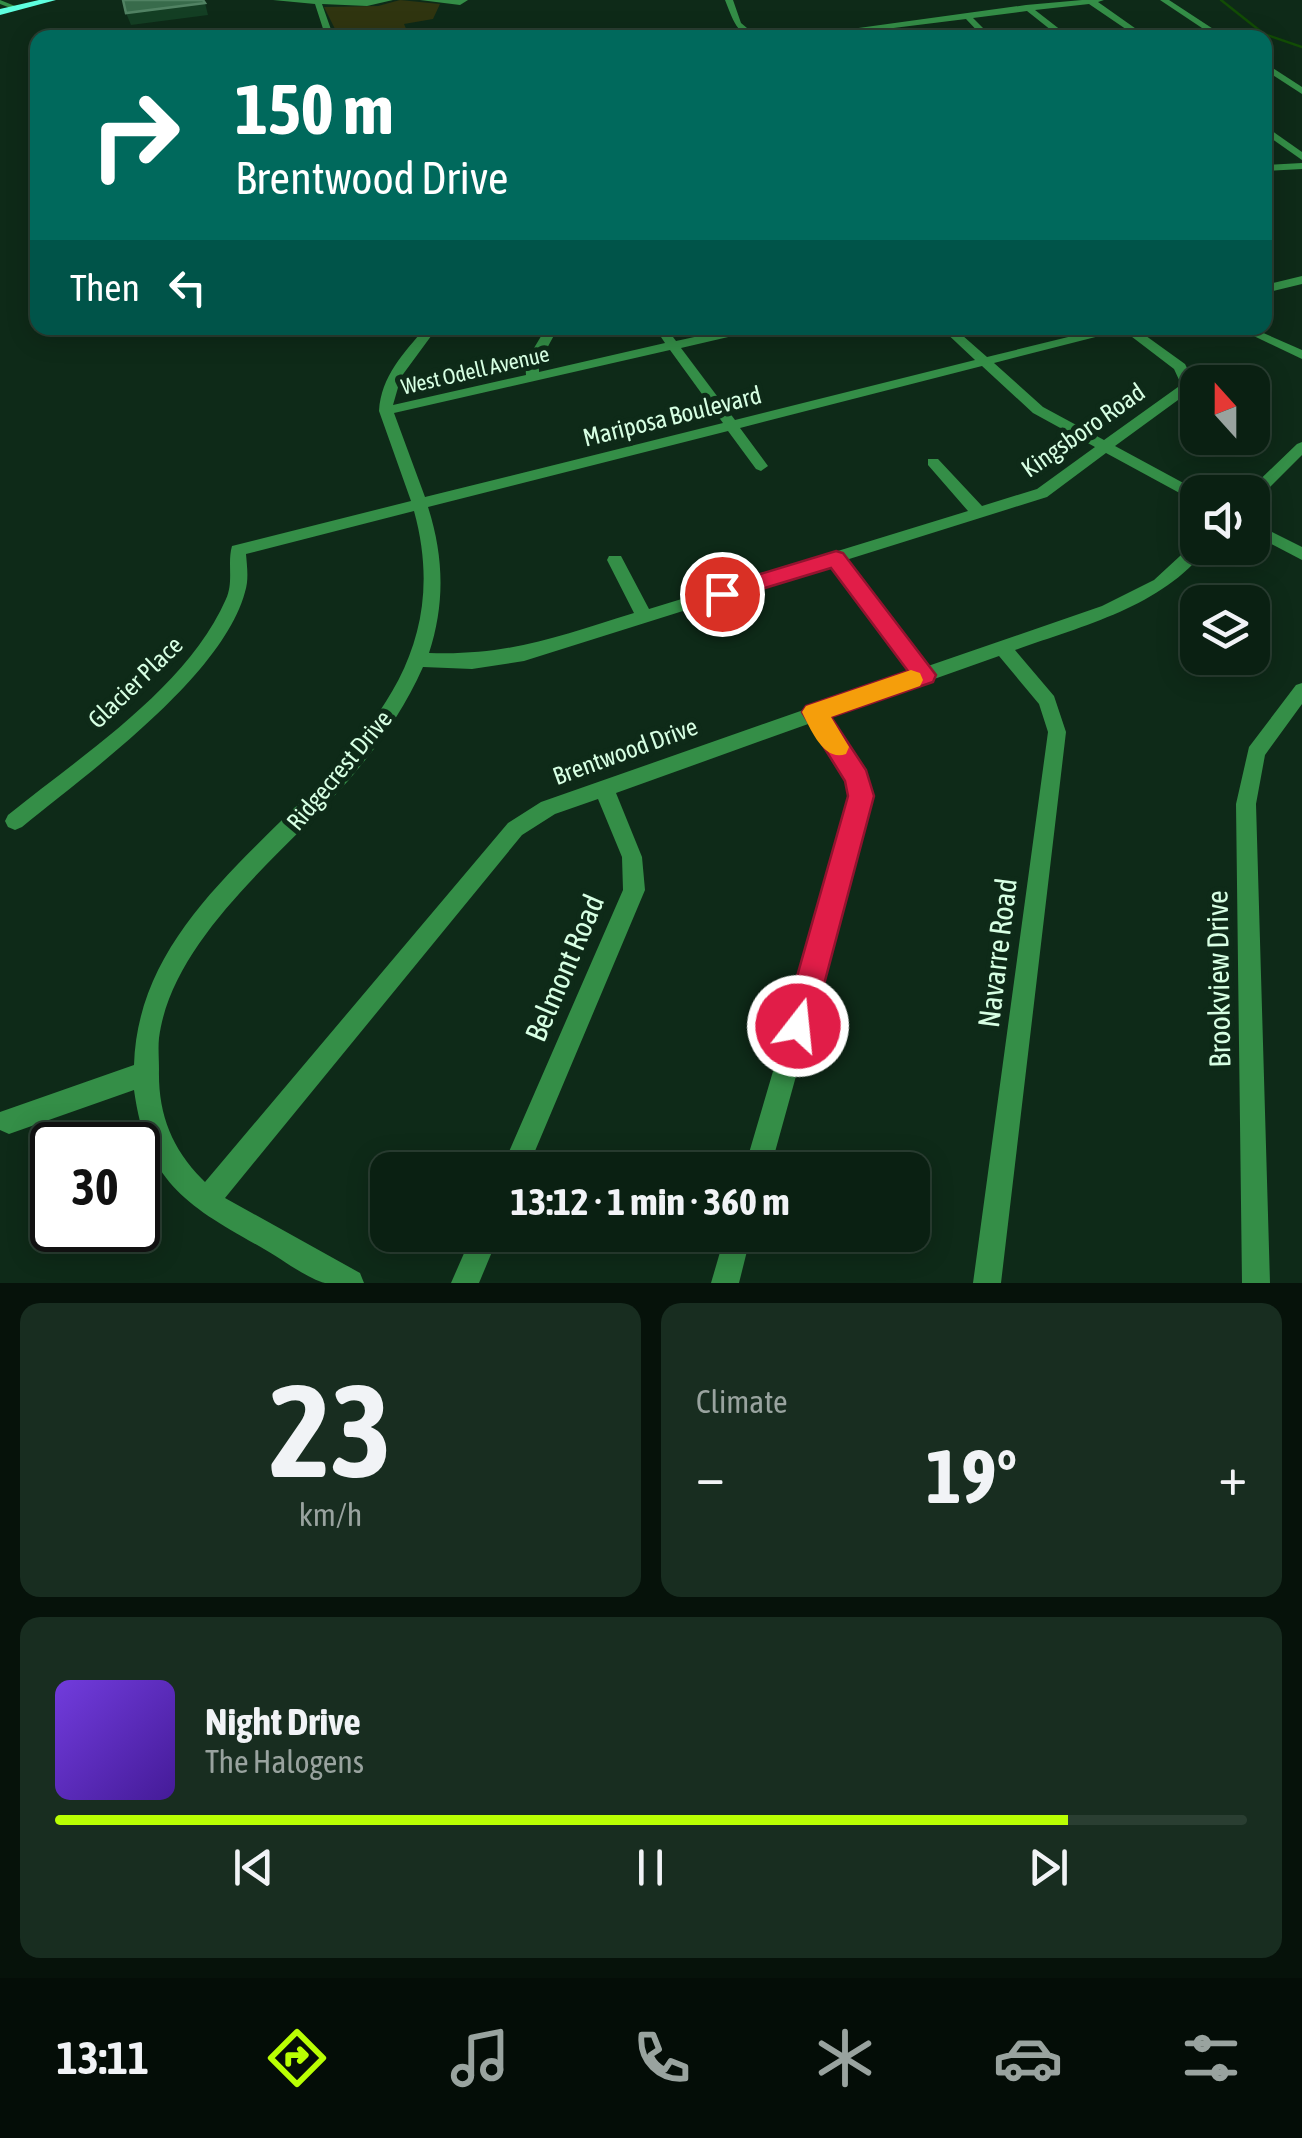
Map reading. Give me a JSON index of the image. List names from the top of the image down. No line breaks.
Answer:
{"streets":{"street":["West Odell Avenue","Mariposa Boulevard","Kingsboro Road","Glacier Place","Brentwood Drive","Ridgecrest Drive","Navarre Road","Belmont Road","Brookview Drive"]},"crossings":[["West Odell Avenue","Ridgecrest Drive"],["Mariposa Boulevard","Glacier Place"],["Mariposa Boulevard","Ridgecrest Drive"],["Kingsboro Road","Ridgecrest Drive"],["Brentwood Drive","Ridgecrest Drive"],["Brentwood Drive","Navarre Road"],["Brentwood Drive","Belmont Road"]],"north":"top","page":{"turn":["150 m","Brentwood Drive"],"then":"Then","limit":"30","trip":"13:12 · 1 min · 360 m","tile":[["23","km/h"],"Climate"],"heat":["−","19°","+"],"song":["Night Drive","The Halogens"],"tabs":"13:11"}}
